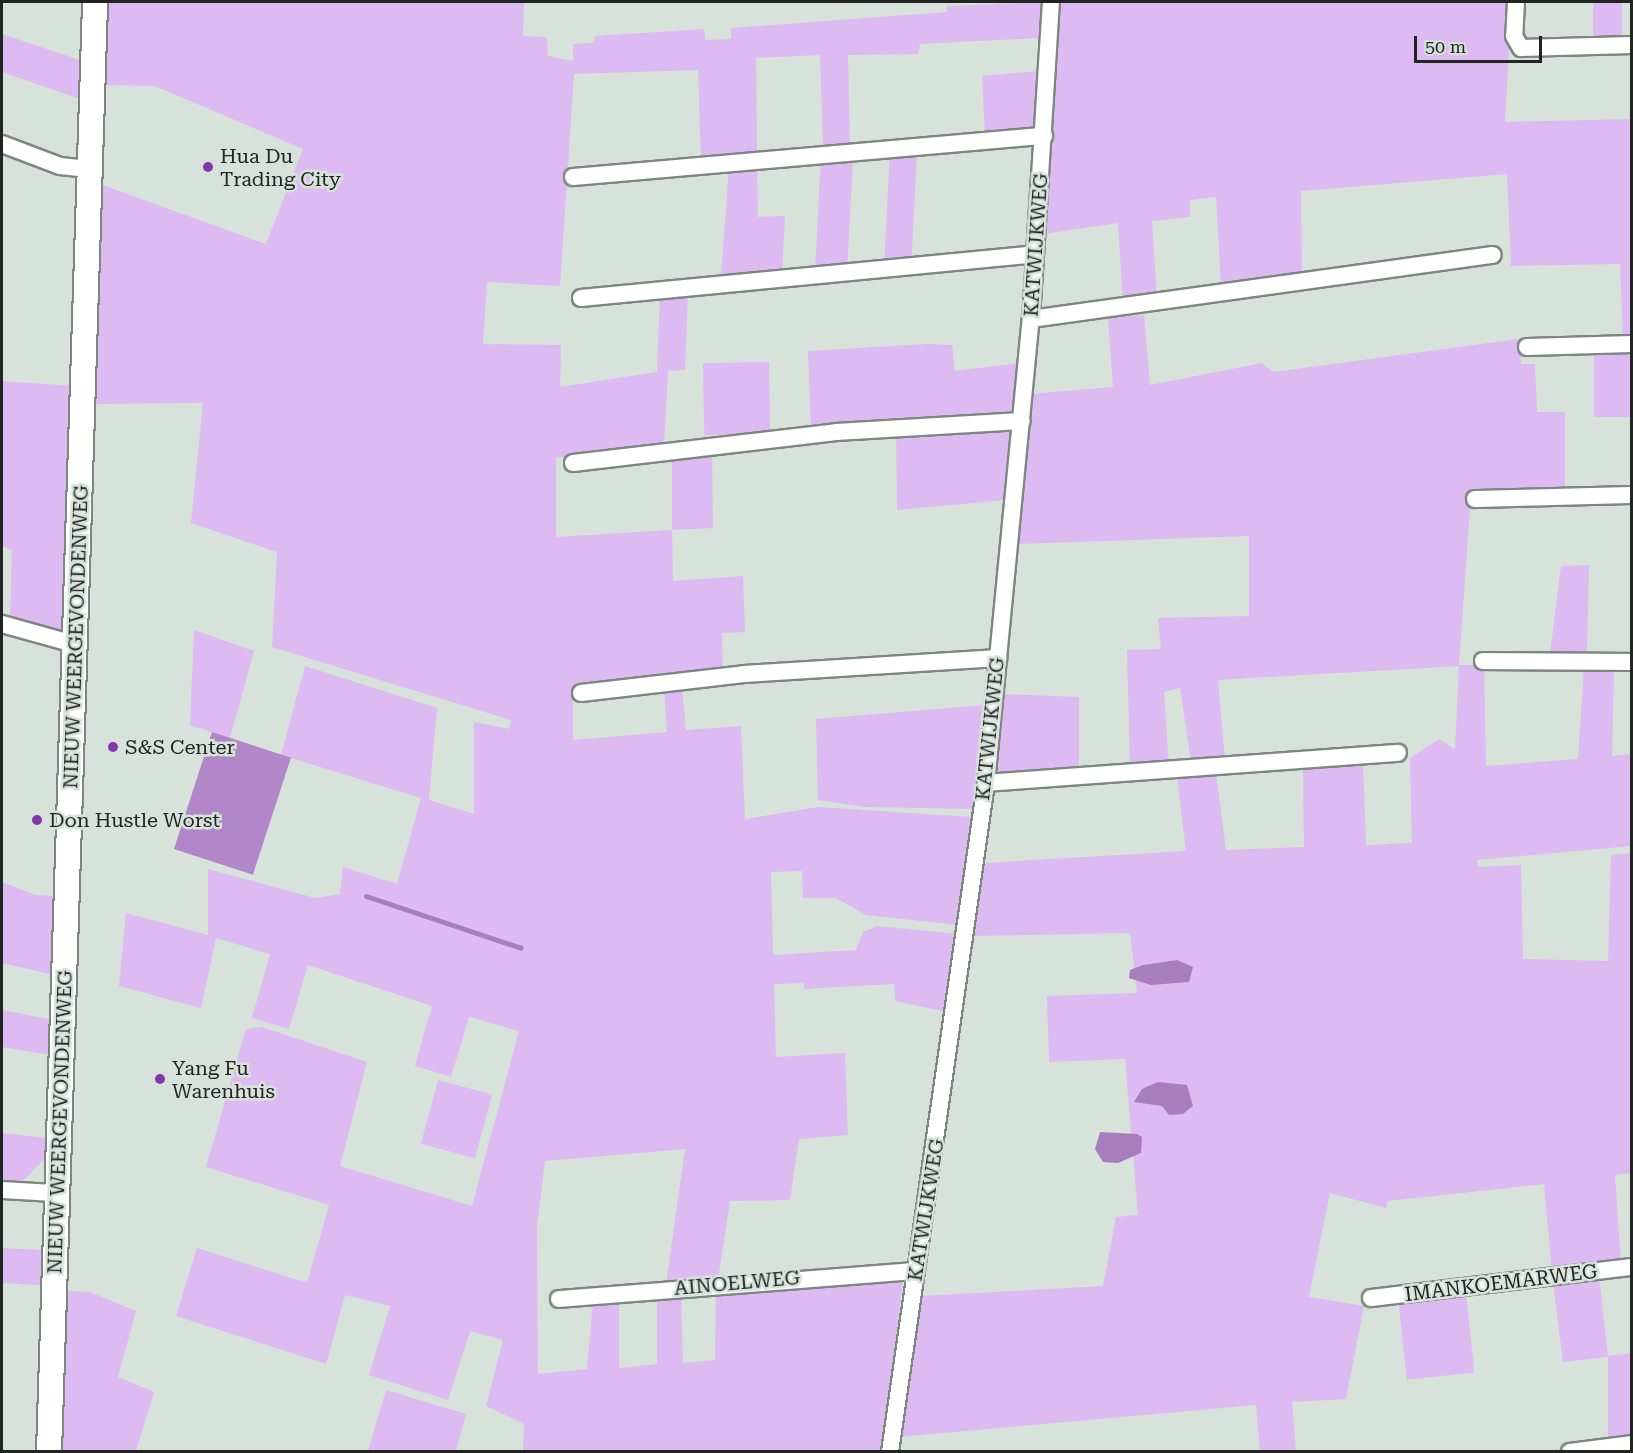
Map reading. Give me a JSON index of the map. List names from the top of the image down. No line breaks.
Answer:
{"streets":{"street":["KATWIJKWEG","NIEUW WEERGEVONDENWEG","AINOELWEG","IMANKOEMARWEG"]},"crossings":[["KATWIJKWEG","AINOELWEG"]],"places":["Hua Du Trading City","S&S Center","Don Hustle Worst","Yang Fu Warenhuis"],"scale_bar":"50 m"}
